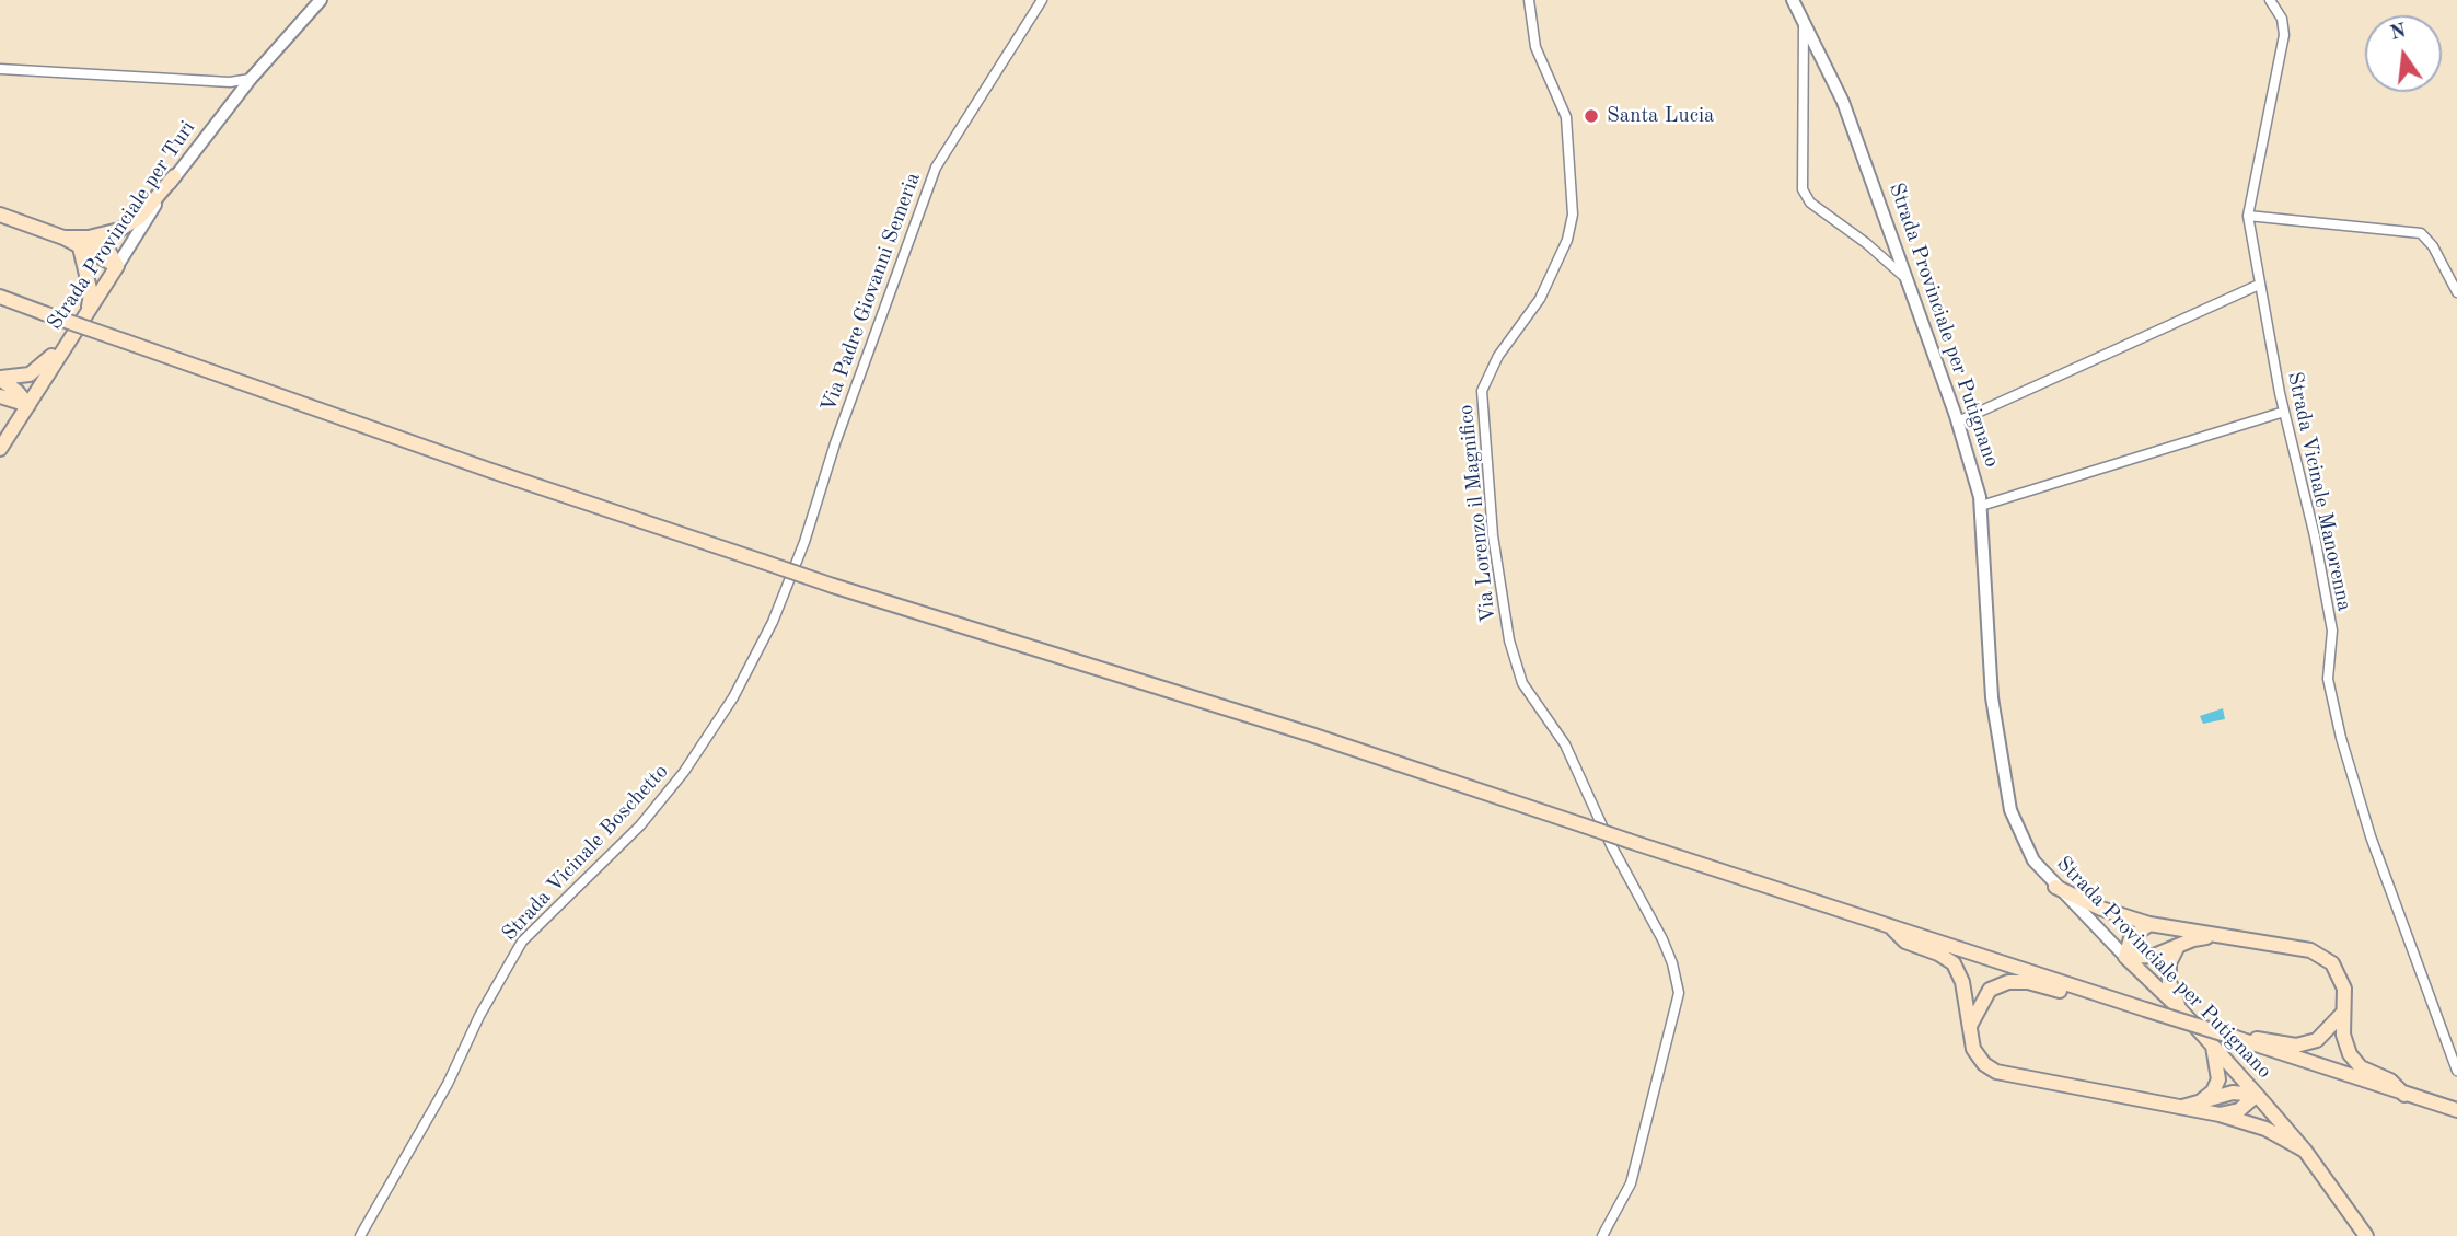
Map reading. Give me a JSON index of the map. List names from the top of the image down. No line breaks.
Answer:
{"streets":{"main road":["Strada Provinciale per Turi","Strada Provinciale per Putignano"],"street":["Via Padre Giovanni Semeria","Strada Vicinale Manorenna","Via Lorenzo il Magnifico","Strada Vicinale Boschetto"]},"crossings":[["Via Padre Giovanni Semeria","Strada Vicinale Boschetto"]],"places":["Santa Lucia"],"north":"top"}
